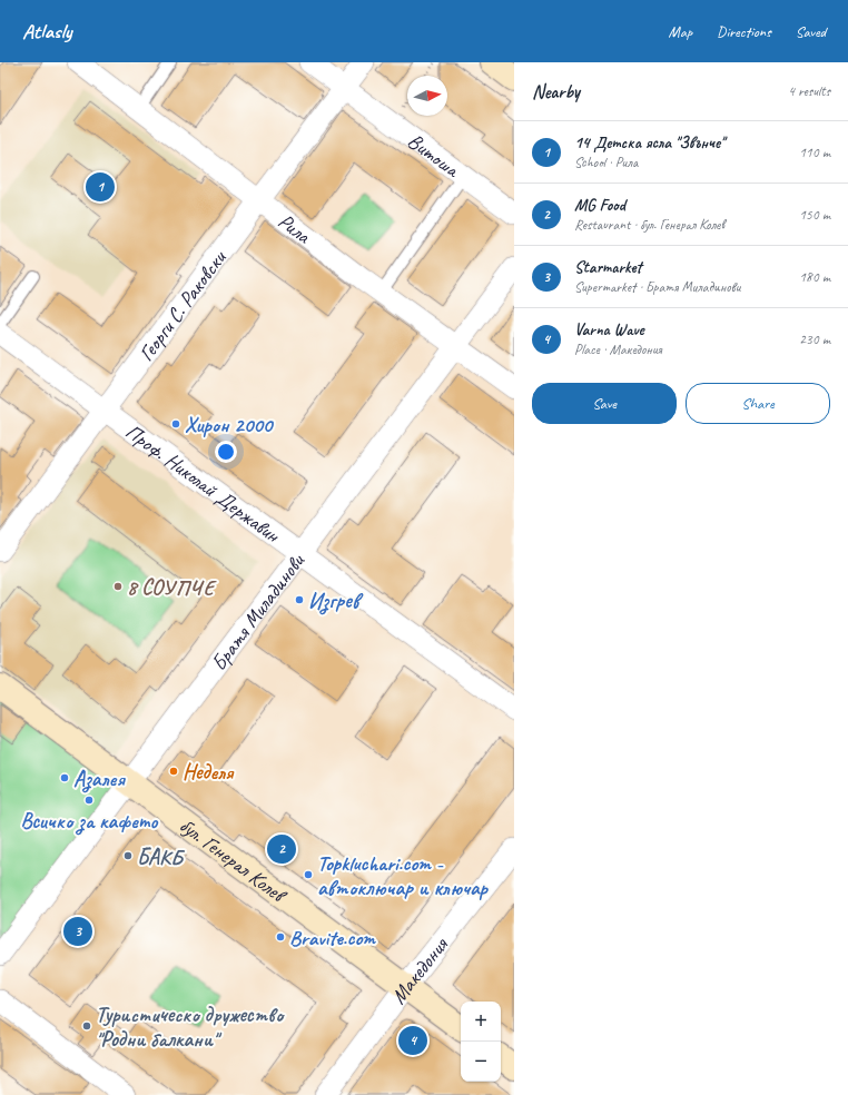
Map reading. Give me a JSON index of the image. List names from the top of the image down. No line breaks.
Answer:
{"streets":{"street":["Витоша","Рила","Георги С. Раковски","Проф. Николай Державин","Братя Миладинови","бул. Генерал Колев","Македония"]},"crossings":[["Витоша","Георги С. Раковски"],["Рила","Георги С. Раковски"],["Рила","Братя Миладинови"],["Георги С. Раковски","Проф. Николай Державин"],["Проф. Николай Державин","Братя Миладинови"],["Братя Миладинови","бул. Генерал Колев"],["бул. Генерал Колев","Македония"]],"places":["Хирон 2000","8 СОУПЧЕ","Изгрев","Неделя","Азалея","Всичко за кафето","БАКБ","Topkluchari.com - автоключар и ключар","Bravite.com","Туристическо дружество \"Родни балкани\""],"north":"right","page":{"header":"Atlasly","nav":["Map","Directions","Saved"],"heading":["Nearby","4 results"],"list":[{"mark":"1","name":"14 Детска ясла \"Звънче\"","note":"School · Рила","value":"110 m"},{"mark":"2","name":"MG Food","note":"Restaurant · бул. Генерал Колев","value":"150 m"},{"mark":"3","name":"Starmarket","note":"Supermarket · Братя Миладинови","value":"180 m"},{"mark":"4","name":"Varna Wave","note":"Place · Македония","value":"230 m"}],"pins":["1","2","3","4"],"buttons":["Save","Share"],"map_buttons":["+","−"]}}
